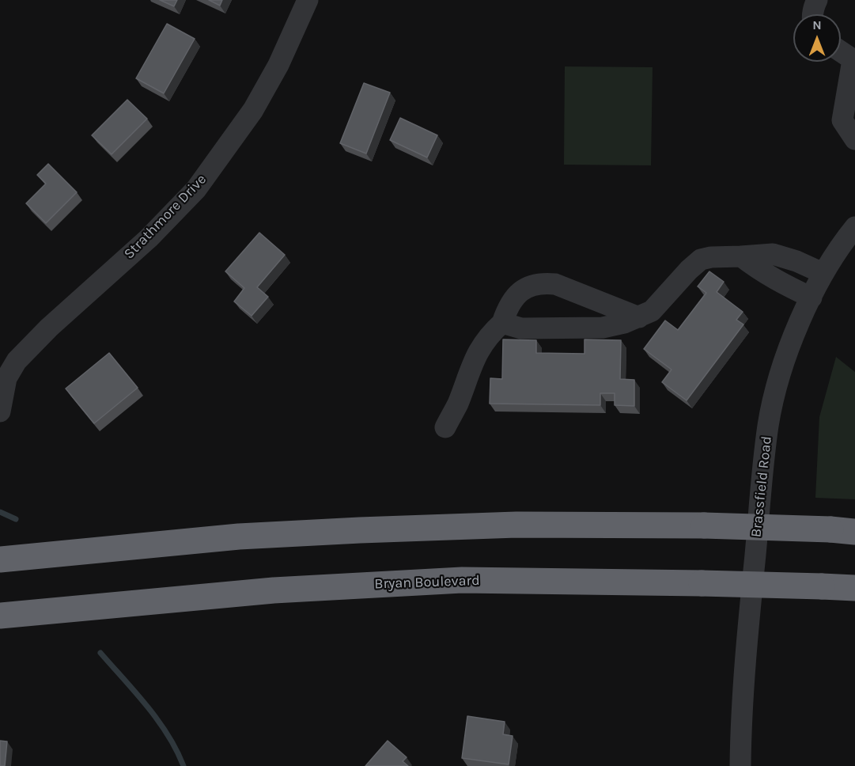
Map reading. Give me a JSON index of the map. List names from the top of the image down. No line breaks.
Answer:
{"streets":{"highway":["Bryan Boulevard"],"street":["Strathmore Drive","Brassfield Road"]},"north":"top"}
